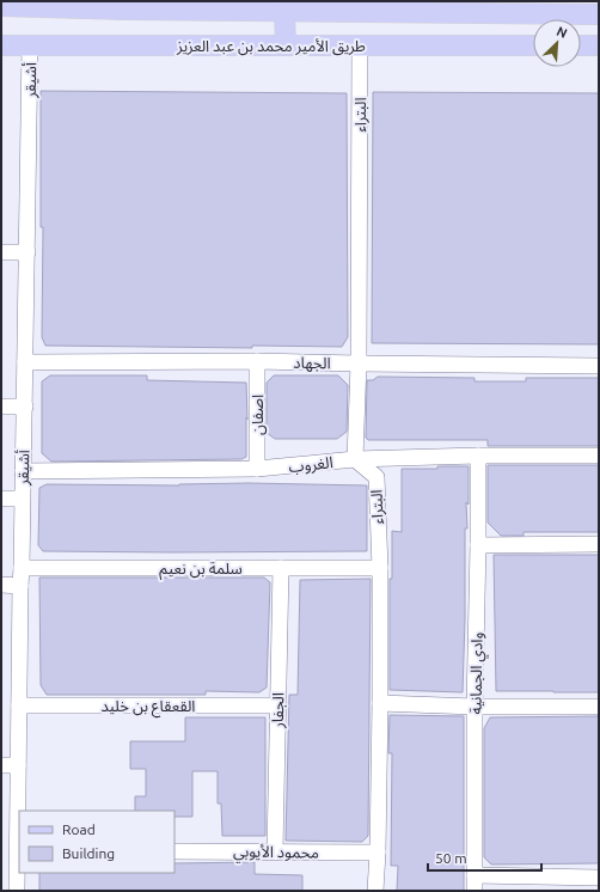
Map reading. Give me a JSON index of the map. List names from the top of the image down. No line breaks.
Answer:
{"streets":{"main road":["طريق الأمير محمد بن عبد العزيز"],"street":["أشيقر","البتراء","الجهاد","اصفان","الغروب","سلمة بن نعيم","وادي الجمانية","القعقاع بن خليد","الجفار","محمود الأيوبي"]},"crossings":[["طريق الأمير محمد بن عبد العزيز","أشيقر"],["طريق الأمير محمد بن عبد العزيز","البتراء"],["أشيقر","الجهاد"],["أشيقر","الغروب"],["أشيقر","سلمة بن نعيم"],["أشيقر","القعقاع بن خليد"],["البتراء","الجهاد"],["البتراء","الغروب"],["البتراء","سلمة بن نعيم"],["البتراء","محمود الأيوبي"],["الجهاد","اصفان"],["اصفان","الغروب"],["الغروب","وادي الجمانية"],["سلمة بن نعيم","الجفار"],["القعقاع بن خليد","الجفار"],["الجفار","محمود الأيوبي"]],"legend":["Road","Building"],"scale_bar":"50 m","north":"top right"}
